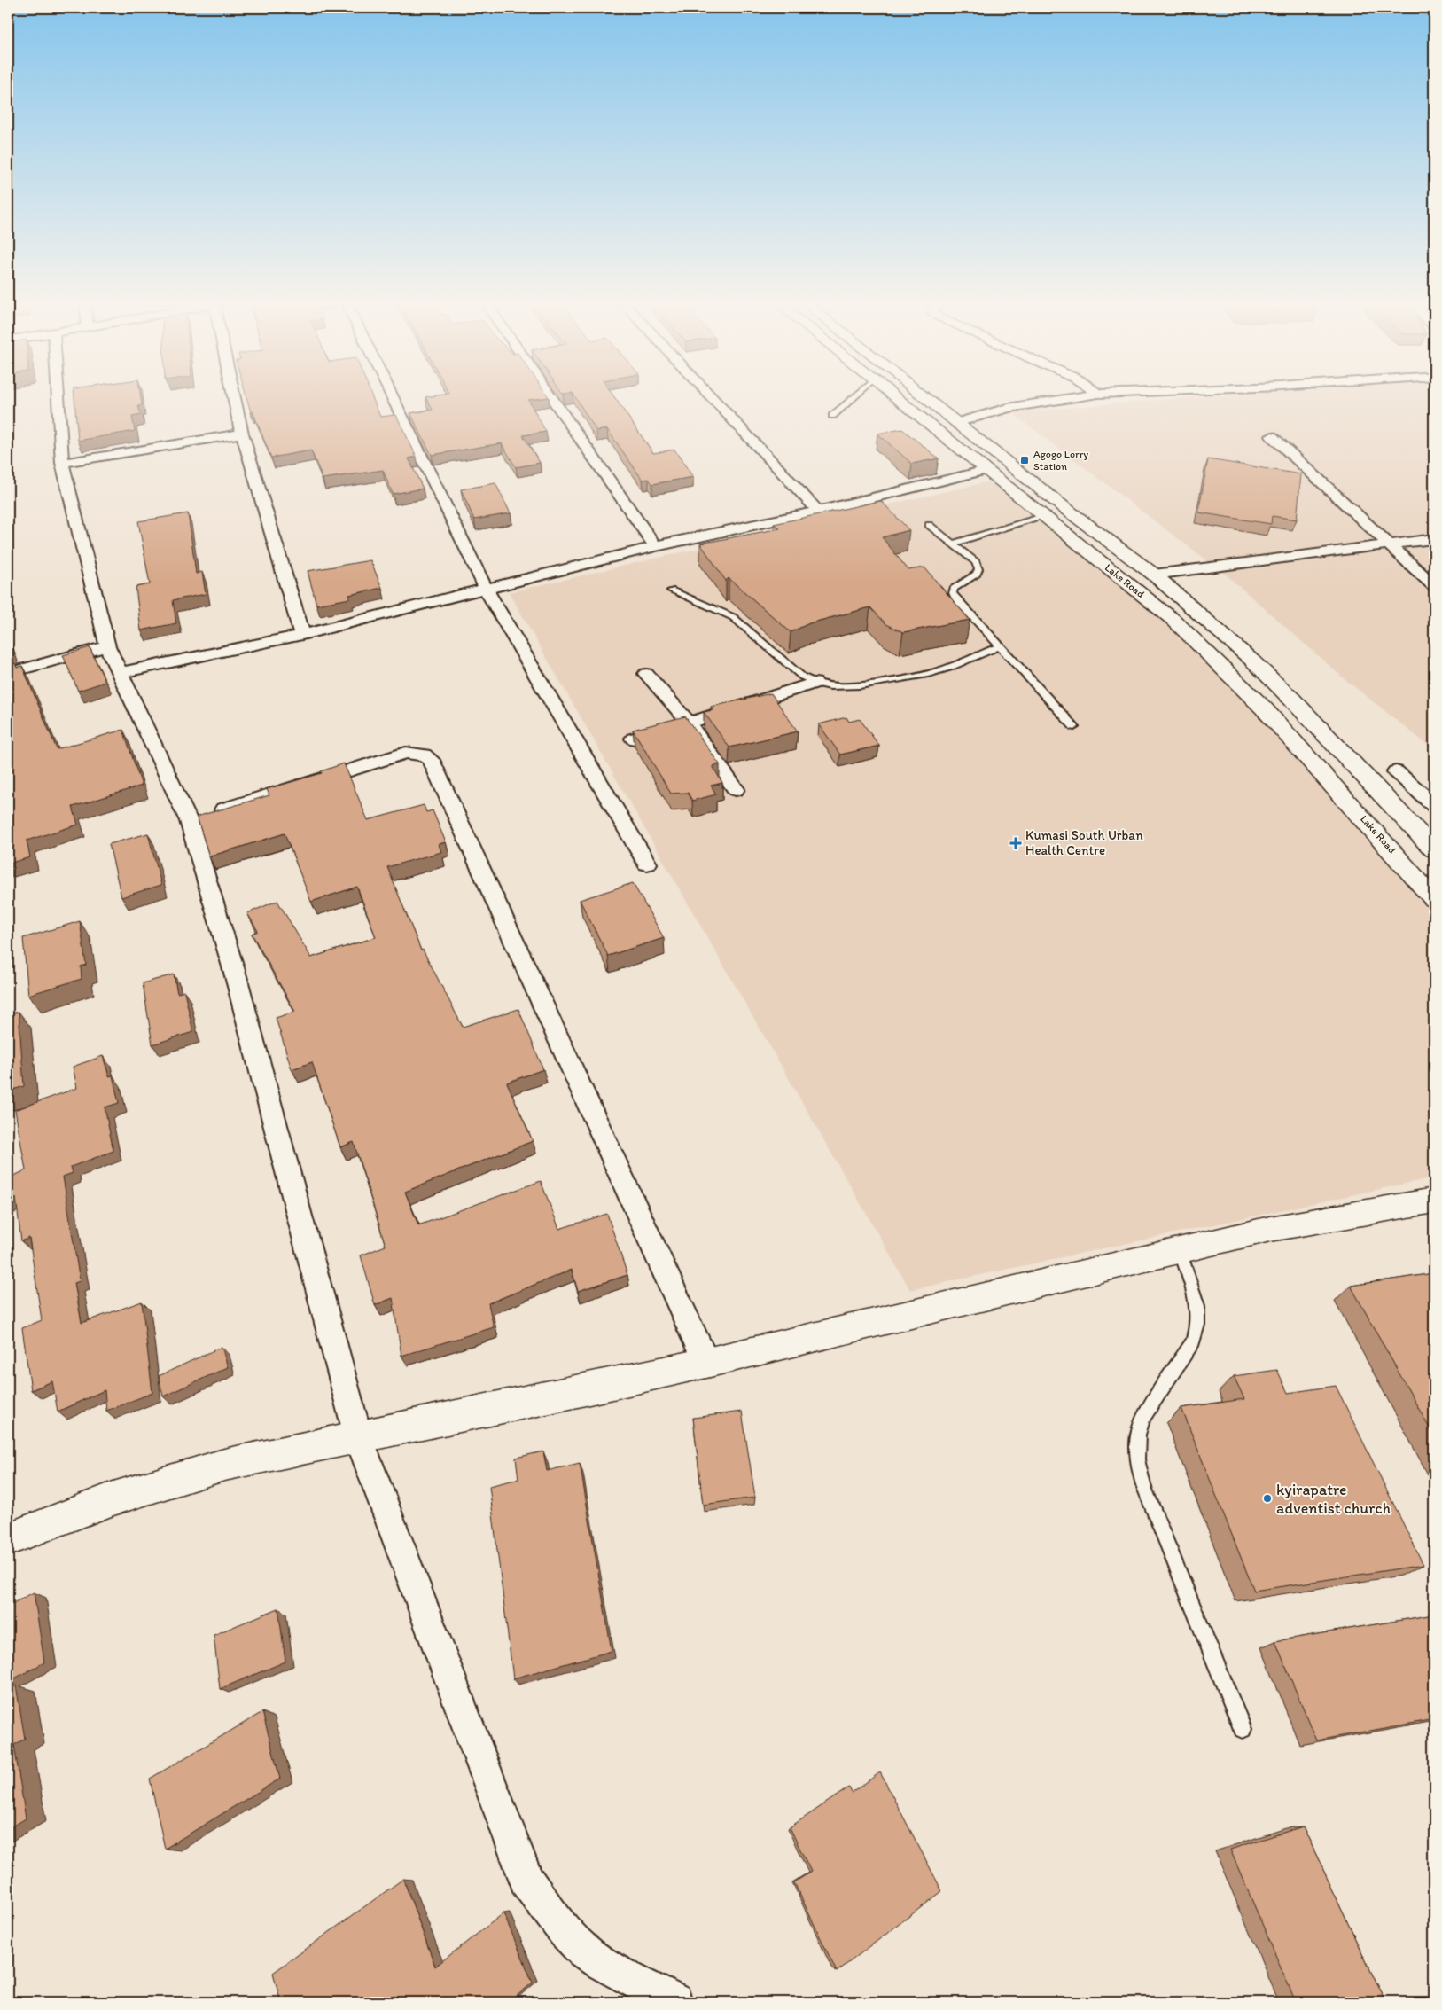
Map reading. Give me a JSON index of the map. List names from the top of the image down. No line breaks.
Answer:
{"streets":{"main road":["Lake Road"]},"places":{"transit":["Agogo Lorry Station"],"health":["Kumasi South Urban Health Centre"],"other":["kyirapatre adventist church"]}}
